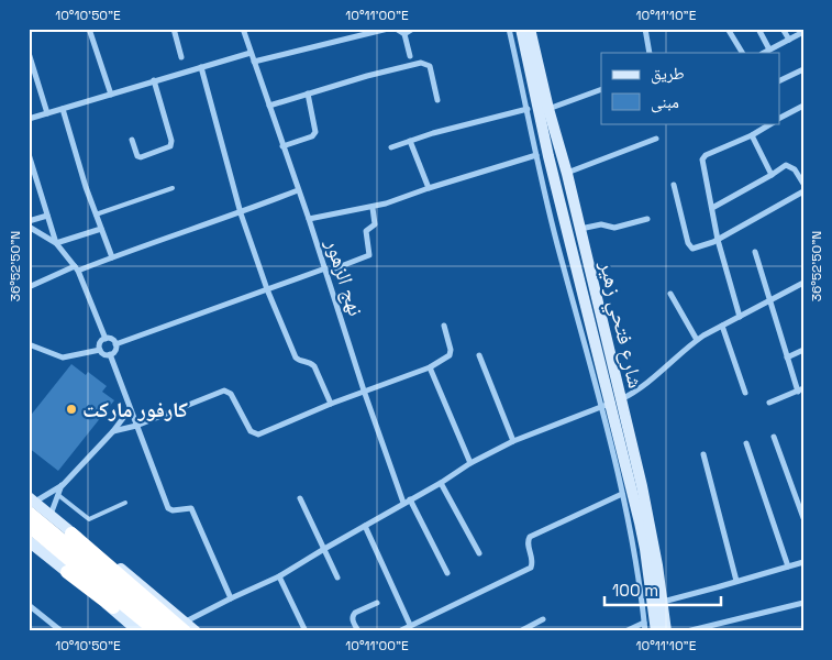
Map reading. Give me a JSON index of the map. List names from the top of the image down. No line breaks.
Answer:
{"streets":{"street":["نهج الزهور","شارع فتحي زهير"]},"places":["كارفور ماركت"],"legend":["طريق","مبنى"],"scale_bar":"100 m","coordinates":["10°10'50\"E","10°11'00\"E","10°11'10\"E","36°52'50\"N"]}
